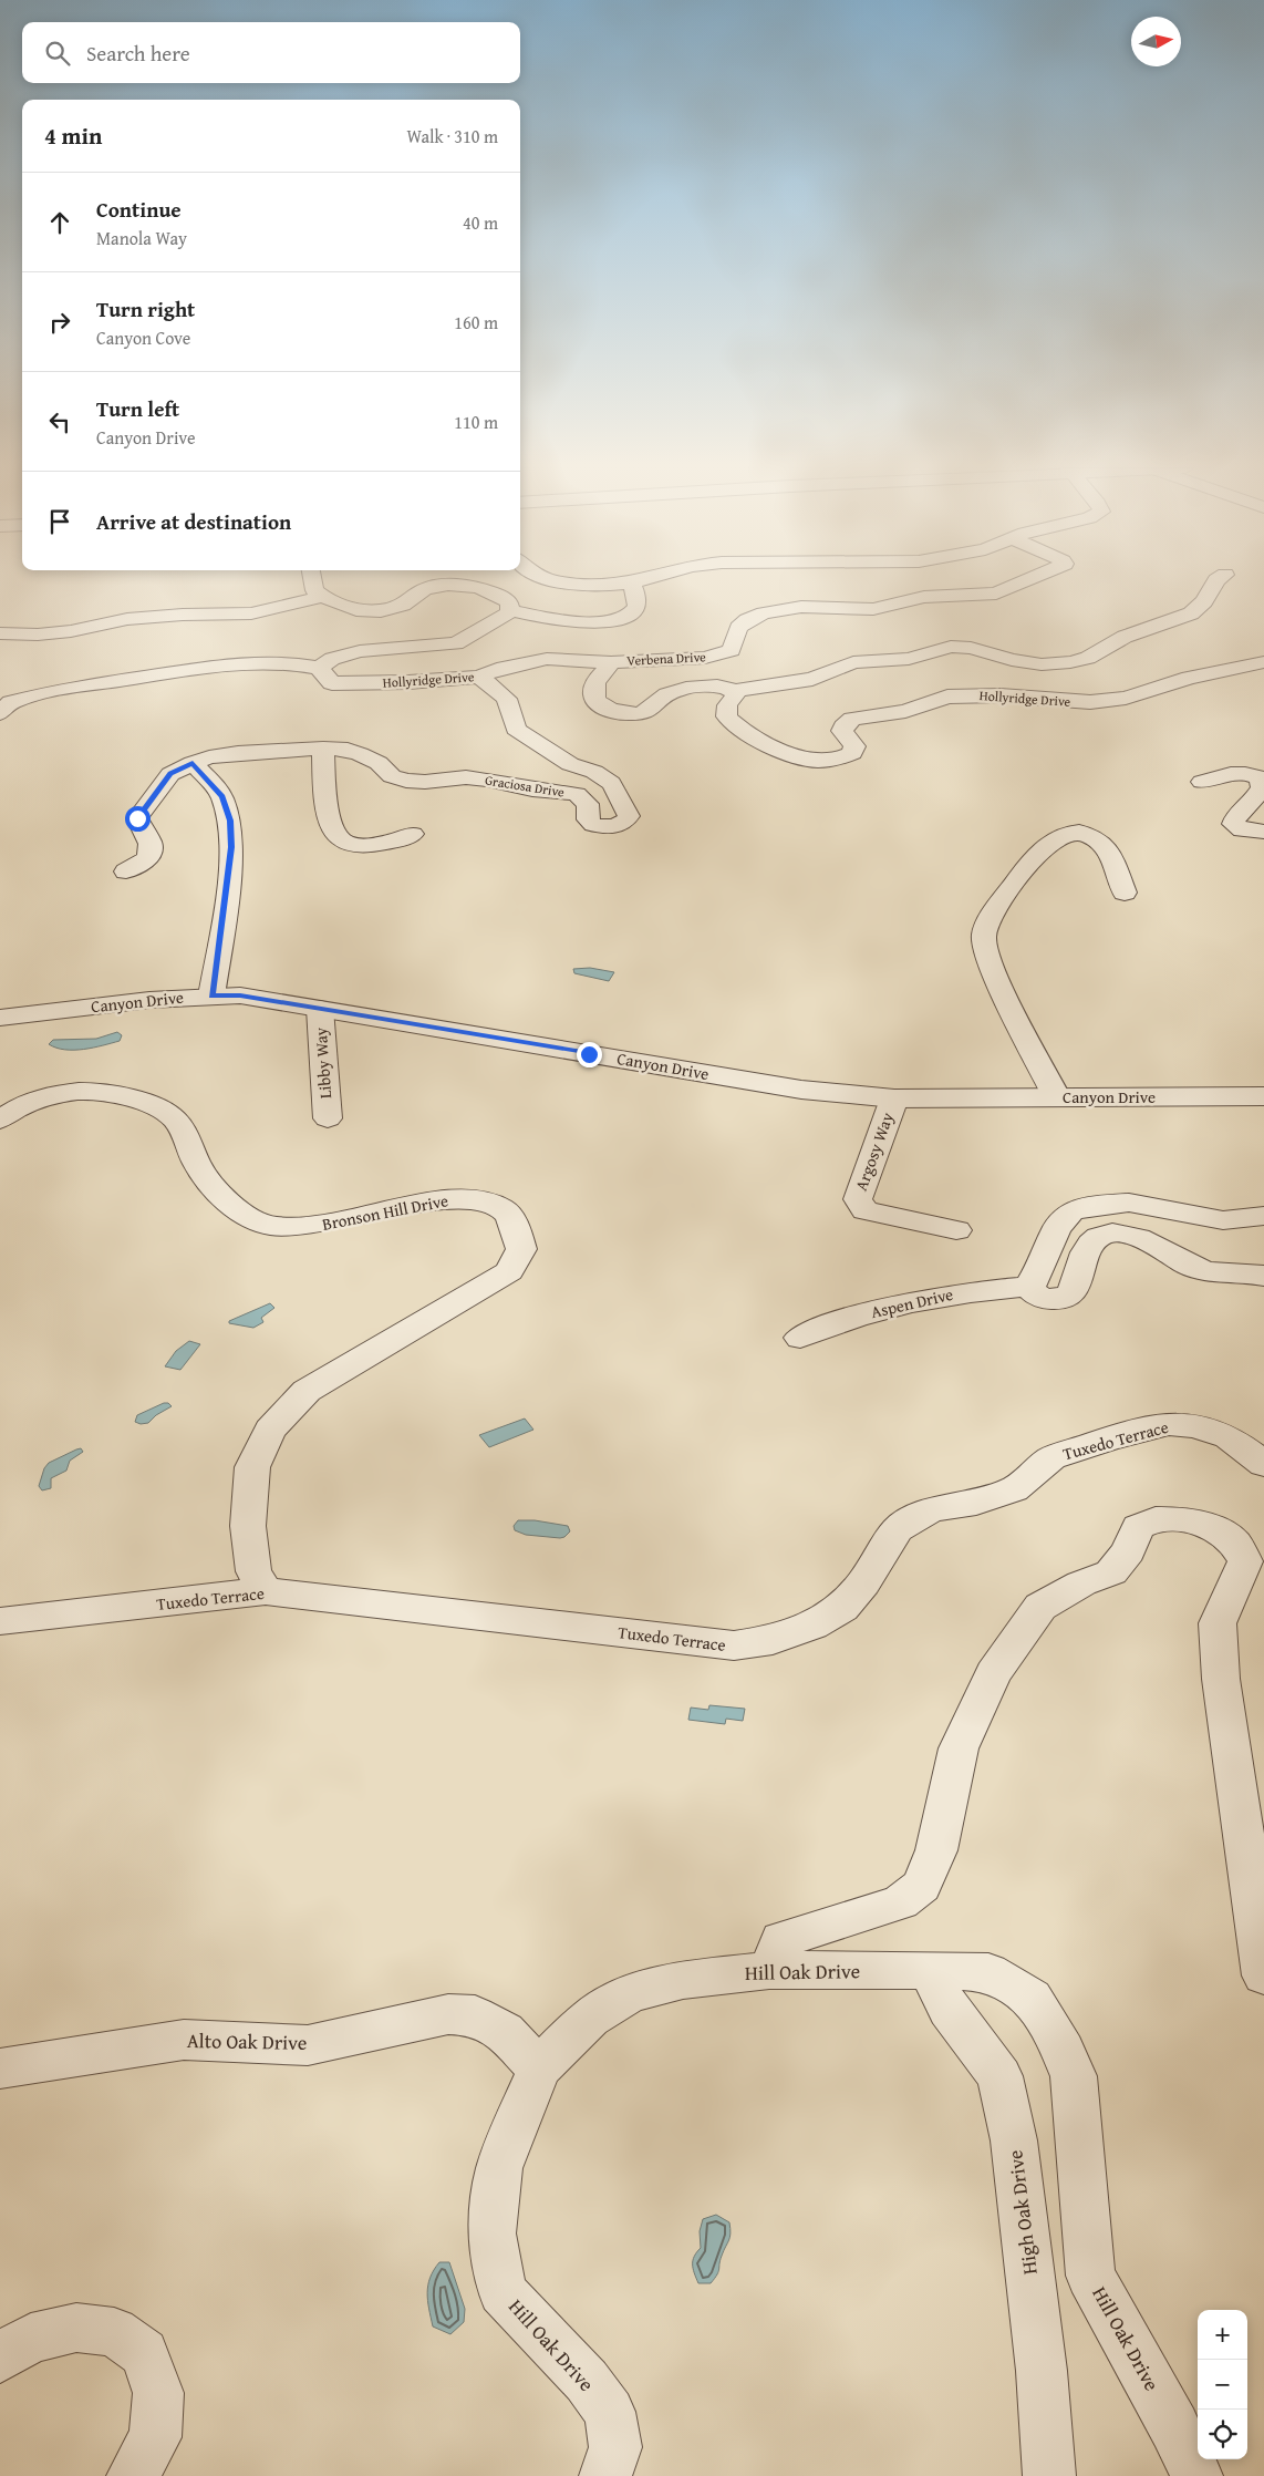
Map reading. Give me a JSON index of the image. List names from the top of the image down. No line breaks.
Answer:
{"streets":{"street":["Verbena Drive","Hollyridge Drive","Graciosa Drive","Canyon Drive","Libby Way","Argosy Way","Bronson Hill Drive","Aspen Drive","Tuxedo Terrace","Hill Oak Drive","Alto Oak Drive","High Oak Drive"]},"crossings":[["Verbena Drive","Hollyridge Drive"],["Hollyridge Drive","Graciosa Drive"],["Canyon Drive","Libby Way"],["Canyon Drive","Argosy Way"],["Bronson Hill Drive","Tuxedo Terrace"],["Hill Oak Drive","Alto Oak Drive"],["Hill Oak Drive","High Oak Drive"]],"north":"right","page":{"search":"Search here","heading":["4 min","Walk · 310 m"],"list":[["Continue","Manola Way","40 m"],["Turn right","Canyon Cove","160 m"],["Turn left","Canyon Drive","110 m"],"Arrive at destination"],"map_buttons":["+","−"]}}
